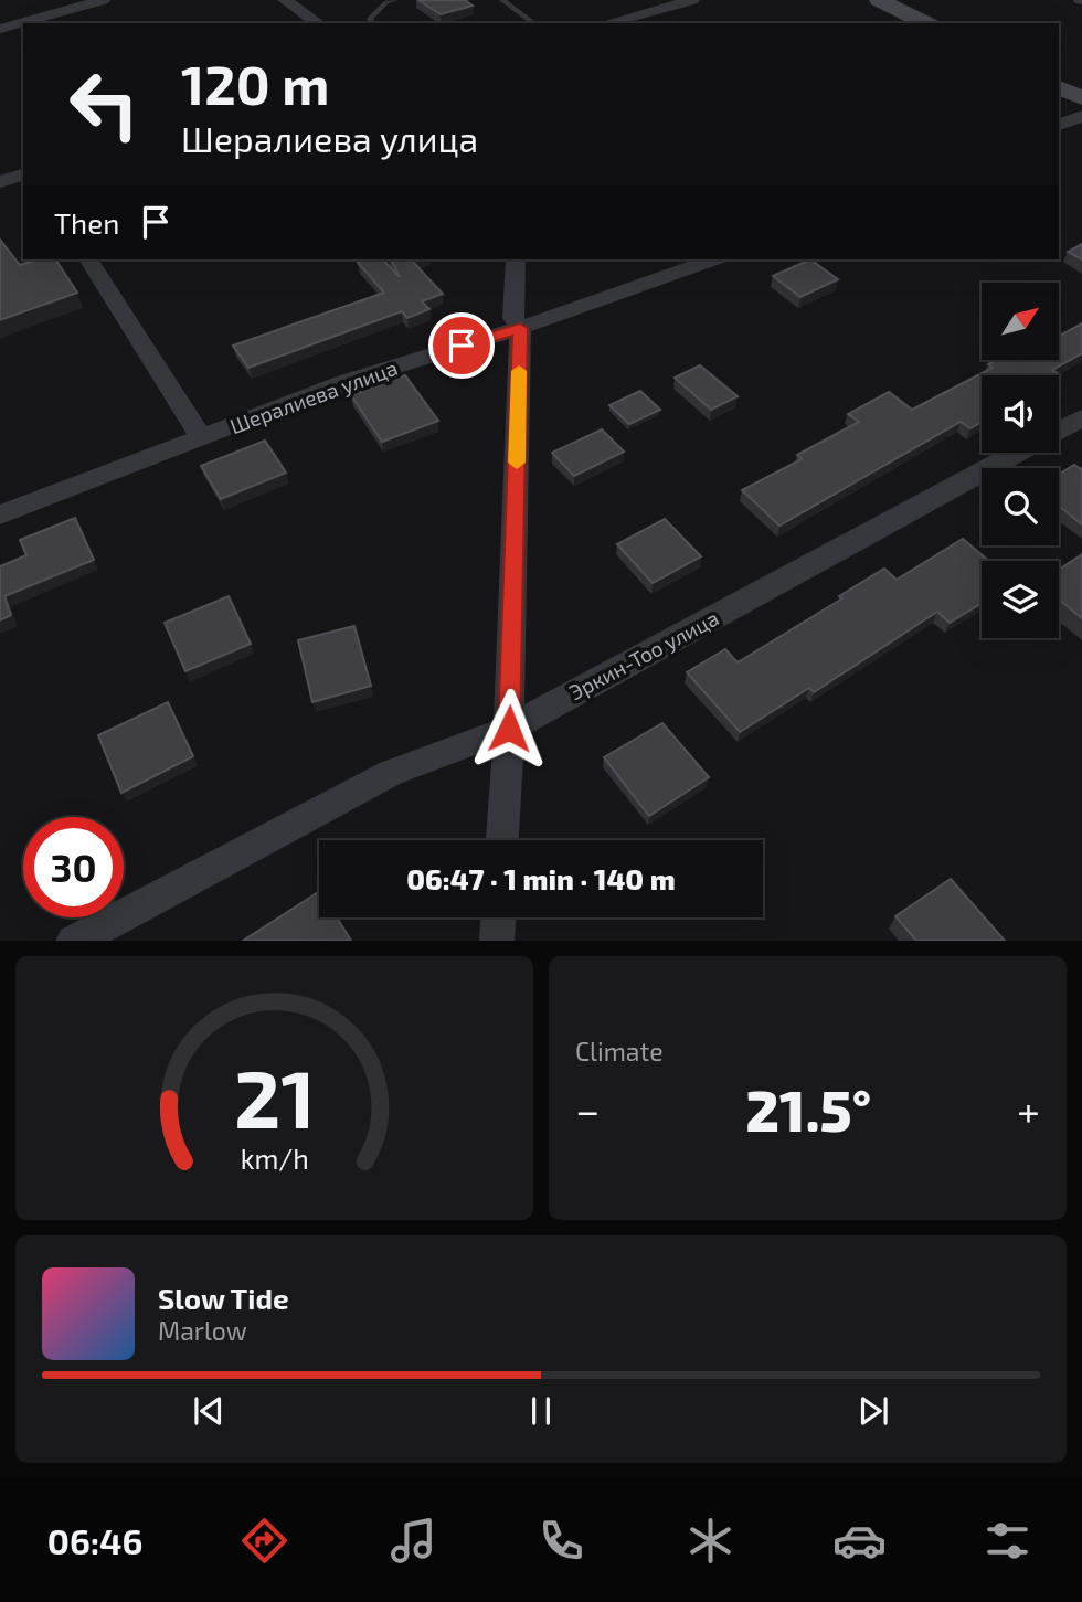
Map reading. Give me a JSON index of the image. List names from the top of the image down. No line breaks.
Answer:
{"streets":{"street":["Шералиева улица","Эркин-Тоо улица"]},"north":"top right","page":{"turn":["120 m","Шералиева улица"],"then":"Then","limit":"30","trip":"06:47 · 1 min · 140 m","tile":"Climate","heat":["−","21.5°","+"],"song":["Slow Tide","Marlow"],"tabs":"06:46","gauge":["21","km/h"]}}
